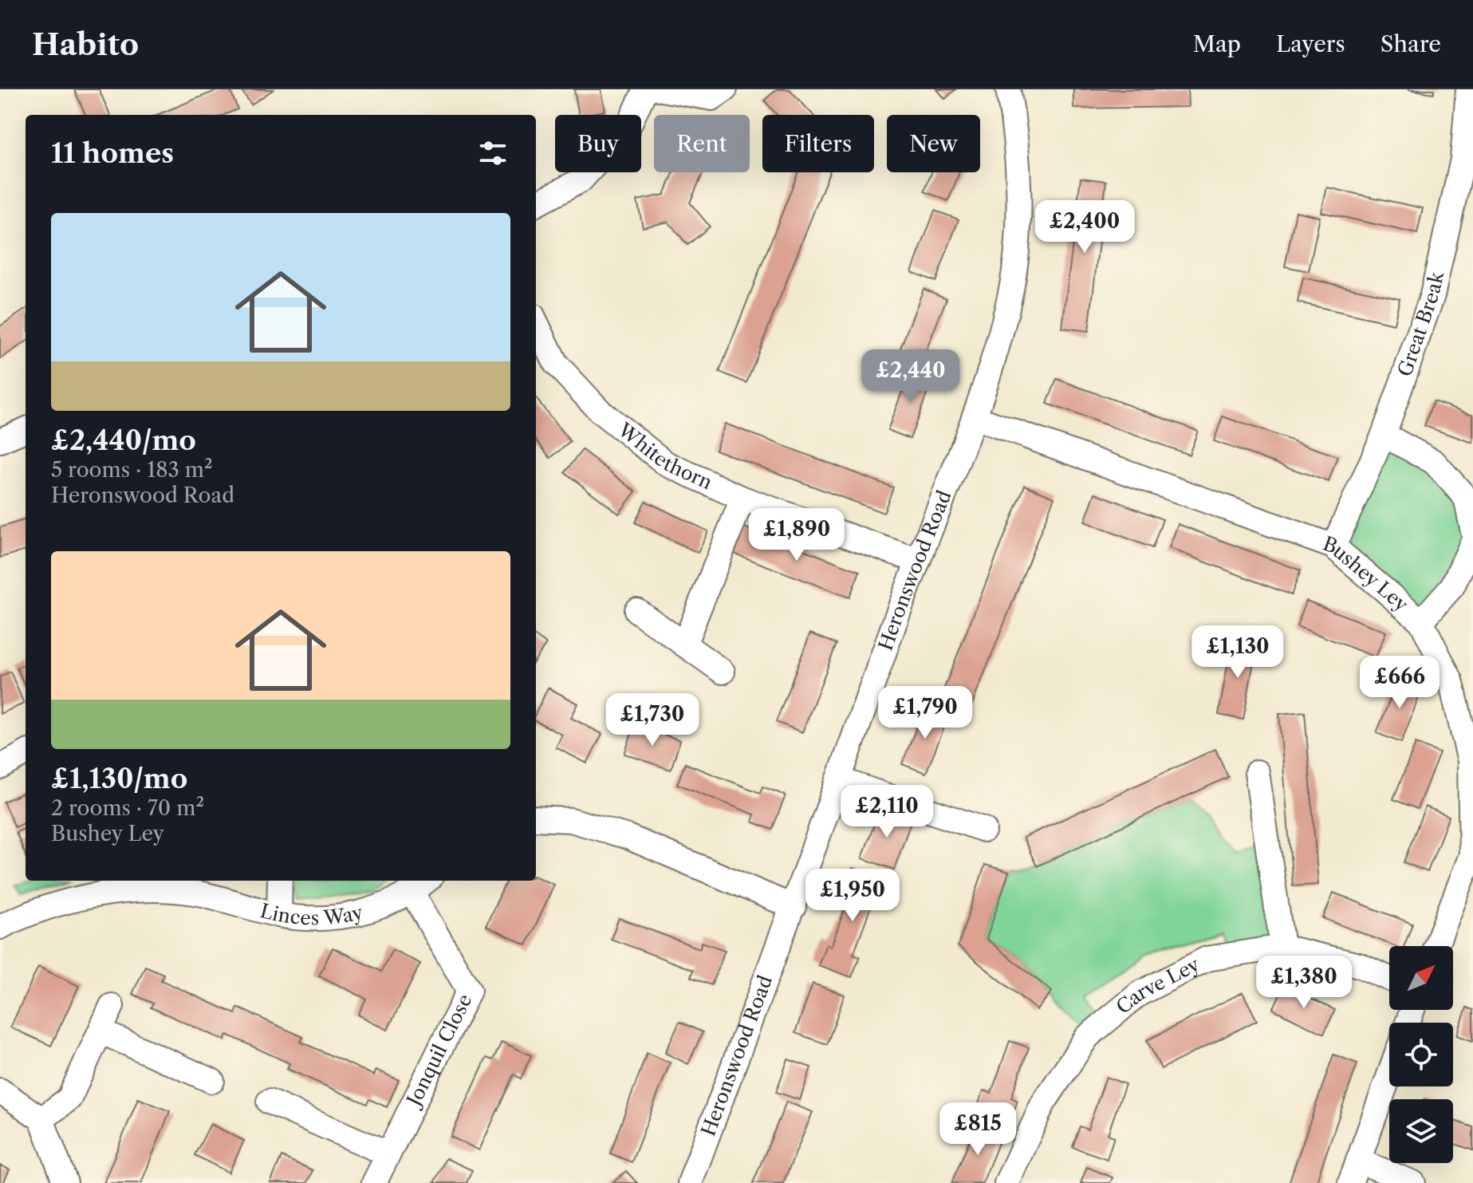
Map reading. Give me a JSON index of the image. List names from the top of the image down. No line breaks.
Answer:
{"streets":{"street":["Great Break","Whitethorn","Heronswood Road","Bushey Ley","Linces Way","Carve Ley","Jonquil Close"]},"crossings":[["Great Break","Bushey Ley"],["Whitethorn","Heronswood Road"],["Heronswood Road","Bushey Ley"],["Linces Way","Jonquil Close"]],"north":"top right","page":{"header":"Habito","nav":["Map","Layers","Share"],"chip":["Buy","Rent","Filters","New"],"heading":"11 homes","list":[{"name":"£2,440/mo","note":"5 rooms · 183 m² · Heronswood Road"},{"name":"£1,130/mo","note":"2 rooms · 70 m² · Bushey Ley"}],"price":["£2,400","£2,440","£1,890","£1,130","£666","£1,790","£1,730","£2,110","£1,950","£1,380","£815"]}}
